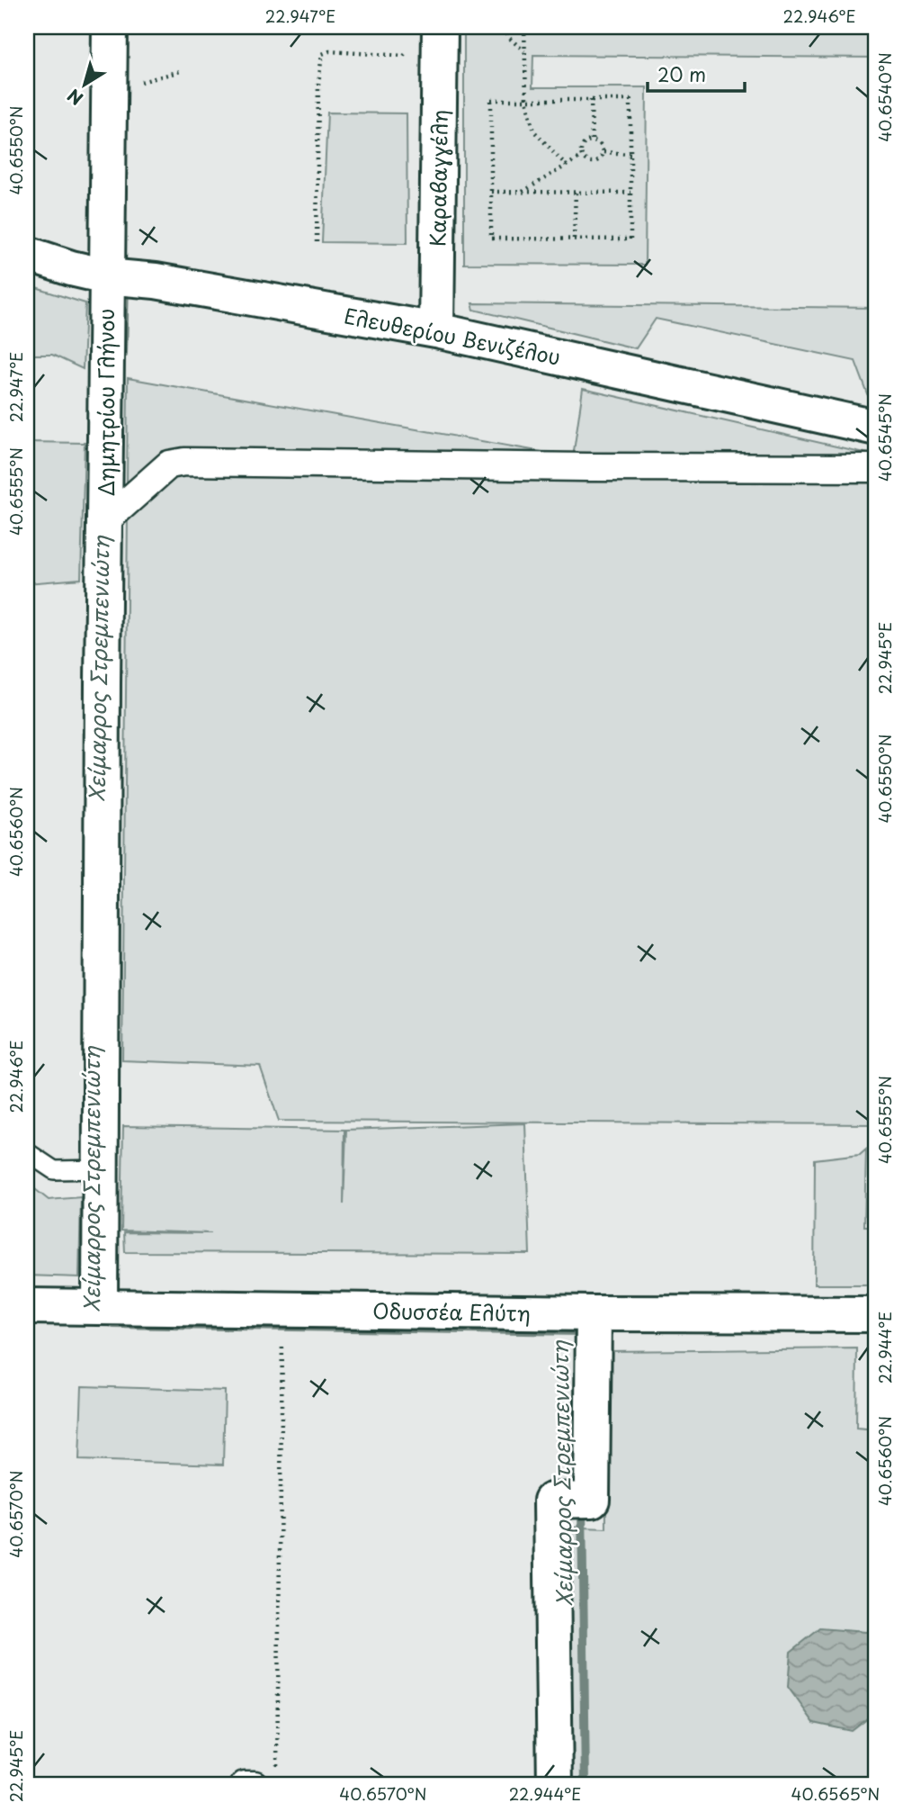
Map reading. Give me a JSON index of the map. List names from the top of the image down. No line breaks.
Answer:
{"streets":{"street":["Καραβαγγέλη","Ελευθερίου Βενιζέλου","Δημητρίου Γλήνου","Οδυσσέα Ελύτη"]},"crossings":[["Καραβαγγέλη","Ελευθερίου Βενιζέλου"],["Ελευθερίου Βενιζέλου","Δημητρίου Γλήνου"],["Δημητρίου Γλήνου","Οδυσσέα Ελύτη"]],"water":["Χείμαρρος Στρεμπενιώτη"],"scale_bar":"20 m","north":"bottom left","coordinates":["22.947°E","22.946°E","40.6540°N","40.6550°N","40.6545°N","40.6555°N","22.945°E","40.6560°N","22.944°E","40.6570°N","40.6565°N"]}
